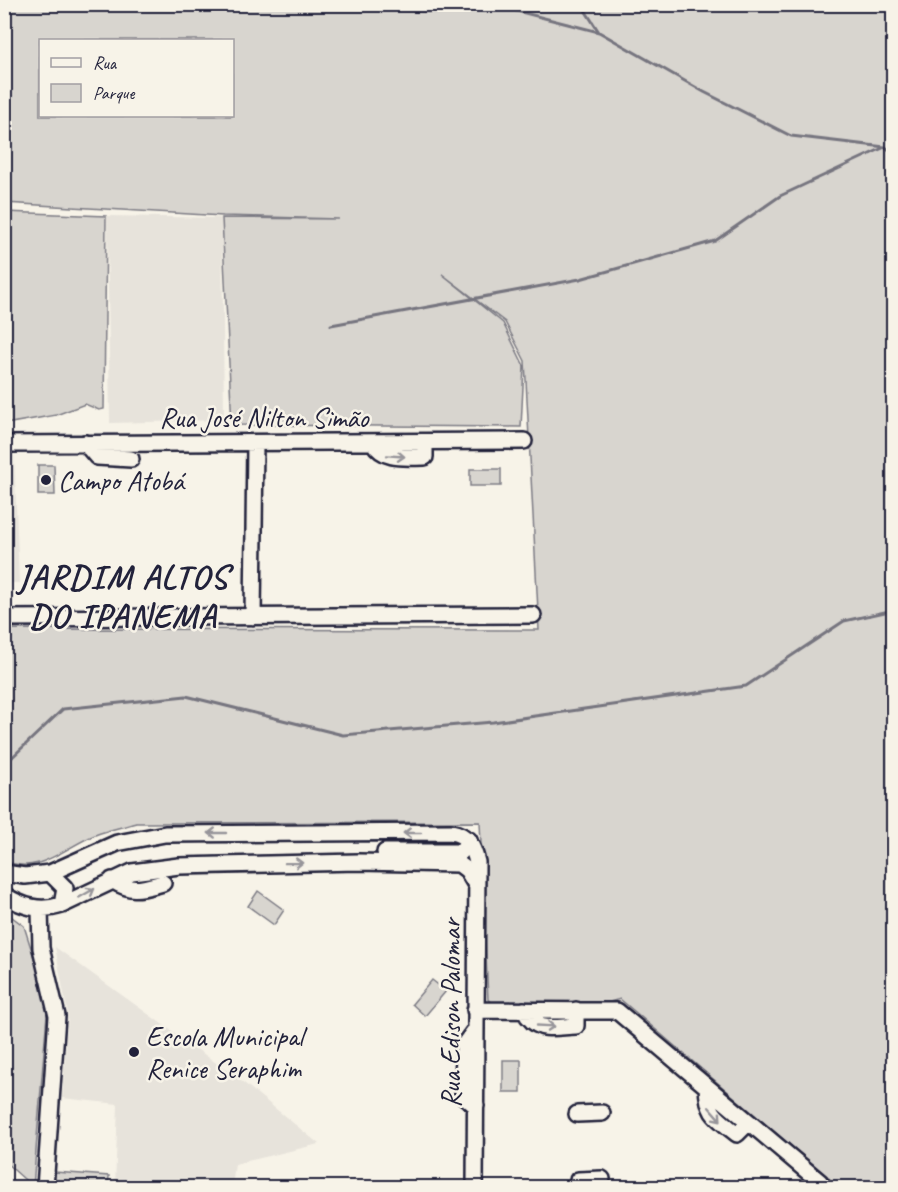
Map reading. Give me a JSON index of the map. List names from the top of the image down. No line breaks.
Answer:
{"streets":{"street":["Rua José Nilton Simão","Rua Edison Palomar"]},"districts":["JARDIM ALTOS DO IPANEMA"],"places":["Campo Atobá","Escola Municipal Renice Seraphim"],"legend":["Rua","Parque"]}
